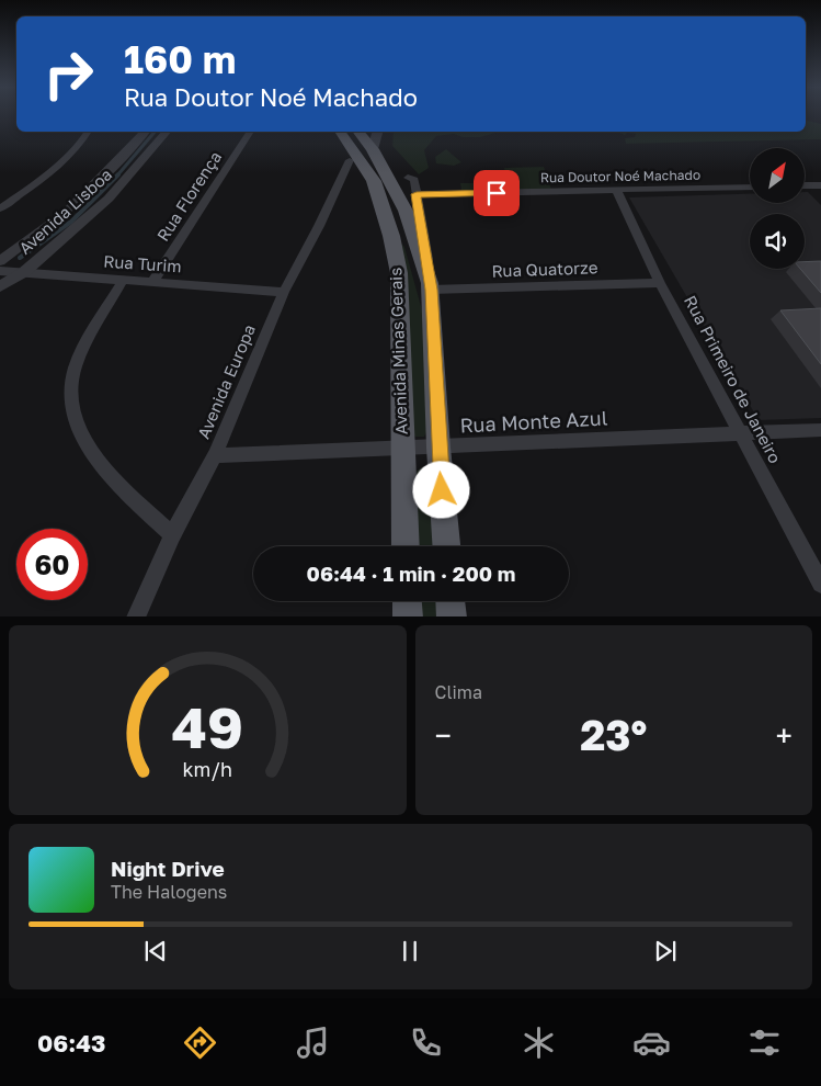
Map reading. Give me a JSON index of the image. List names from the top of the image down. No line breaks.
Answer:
{"streets":{"main road":["Avenida Minas Gerais"],"street":["Rua Doutor Noé Machado","Rua Florença","Avenida Lisboa","Rua Turim","Rua Quatorze","Rua Primeiro de Janeiro","Avenida Europa","Rua Monte Azul"]},"crossings":[["Rua Doutor Noé Machado","Avenida Minas Gerais"],["Rua Doutor Noé Machado","Rua Primeiro de Janeiro"],["Rua Florença","Rua Turim"],["Avenida Lisboa","Rua Turim"],["Rua Turim","Avenida Europa"],["Rua Quatorze","Avenida Minas Gerais"],["Rua Quatorze","Rua Primeiro de Janeiro"],["Avenida Minas Gerais","Rua Monte Azul"],["Rua Primeiro de Janeiro","Rua Monte Azul"],["Avenida Europa","Rua Monte Azul"]],"north":"top right","page":{"turn":["160 m","Rua Doutor Noé Machado"],"limit":"60","trip":"06:44 · 1 min · 200 m","tile":"Clima","heat":["−","23°","+"],"song":["Night Drive","The Halogens"],"tabs":"06:43","gauge":["49","km/h"]}}
